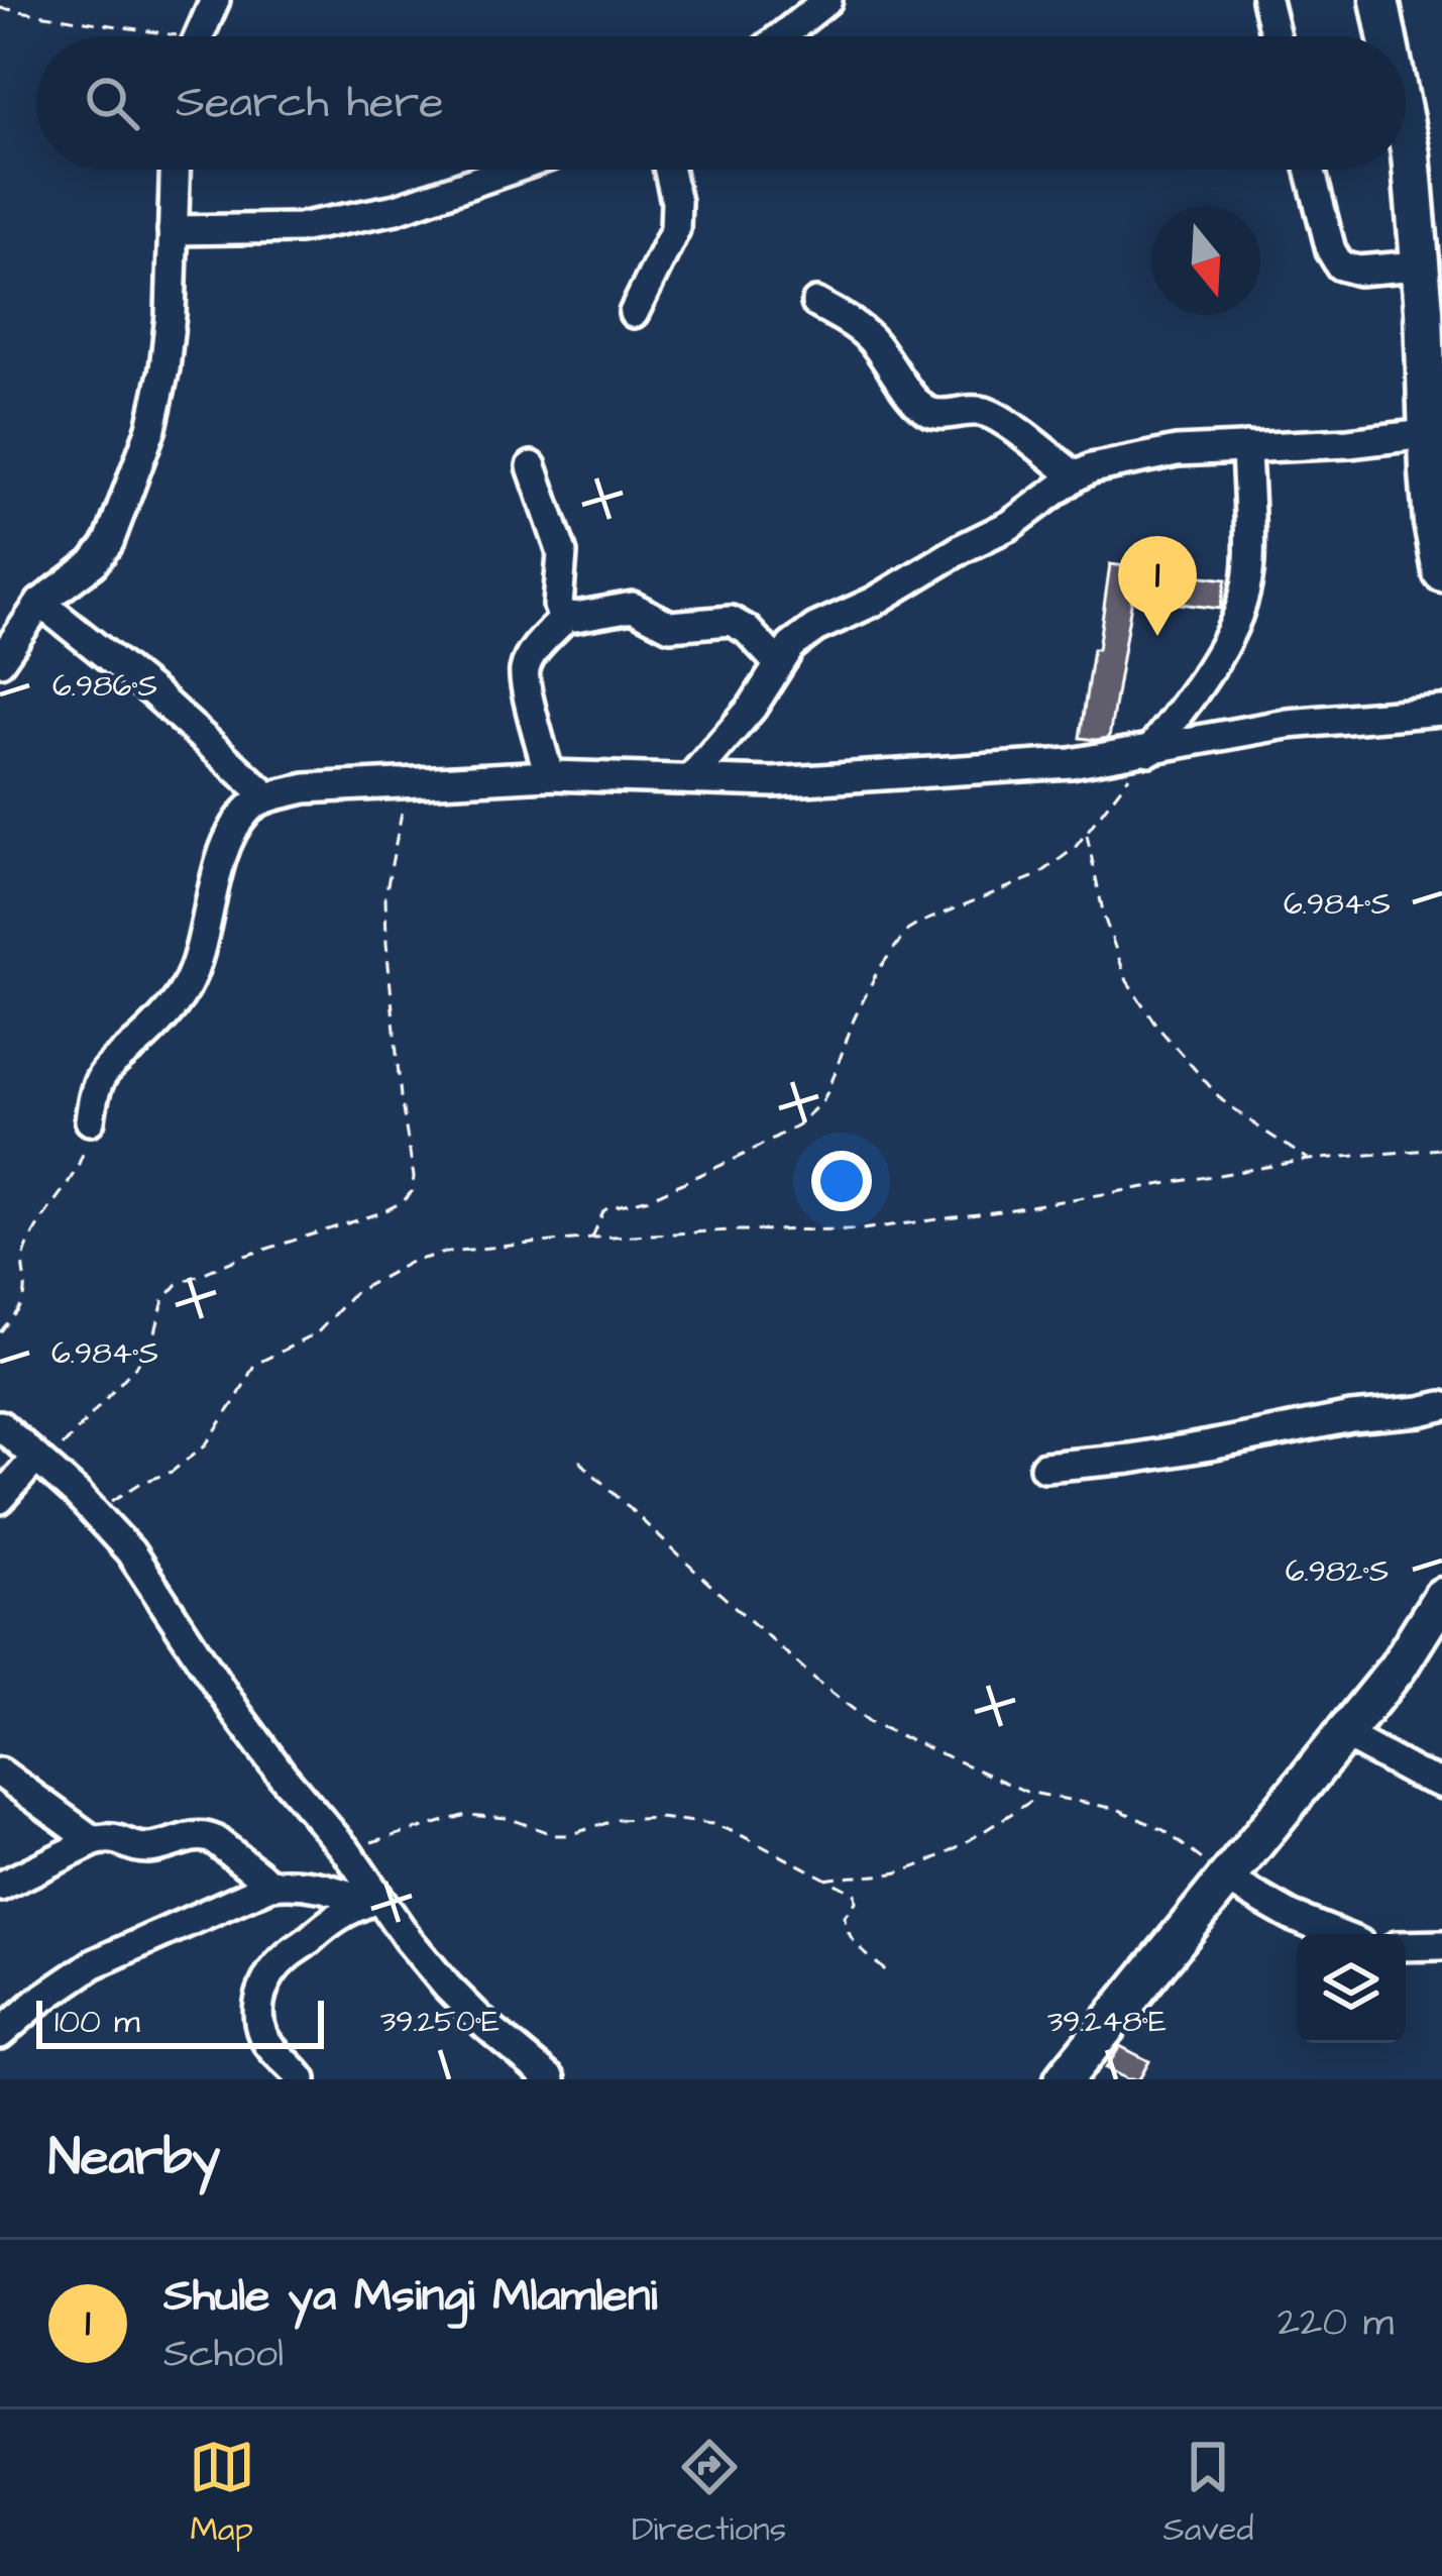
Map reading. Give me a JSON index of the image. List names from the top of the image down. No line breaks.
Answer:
{"scale_bar":"100 m","north":"bottom","page":{"search":"Search here","pins":"1","scale":"100 m","heading":"Nearby","list":[{"mark":"1","name":"Shule ya Msingi Mlamleni","note":"School","value":"220 m"}],"nav":["Map","Directions","Saved"]},"coordinates":["6.986°S","6.984°S","6.982°S","39.248°E","39.250°E"]}
